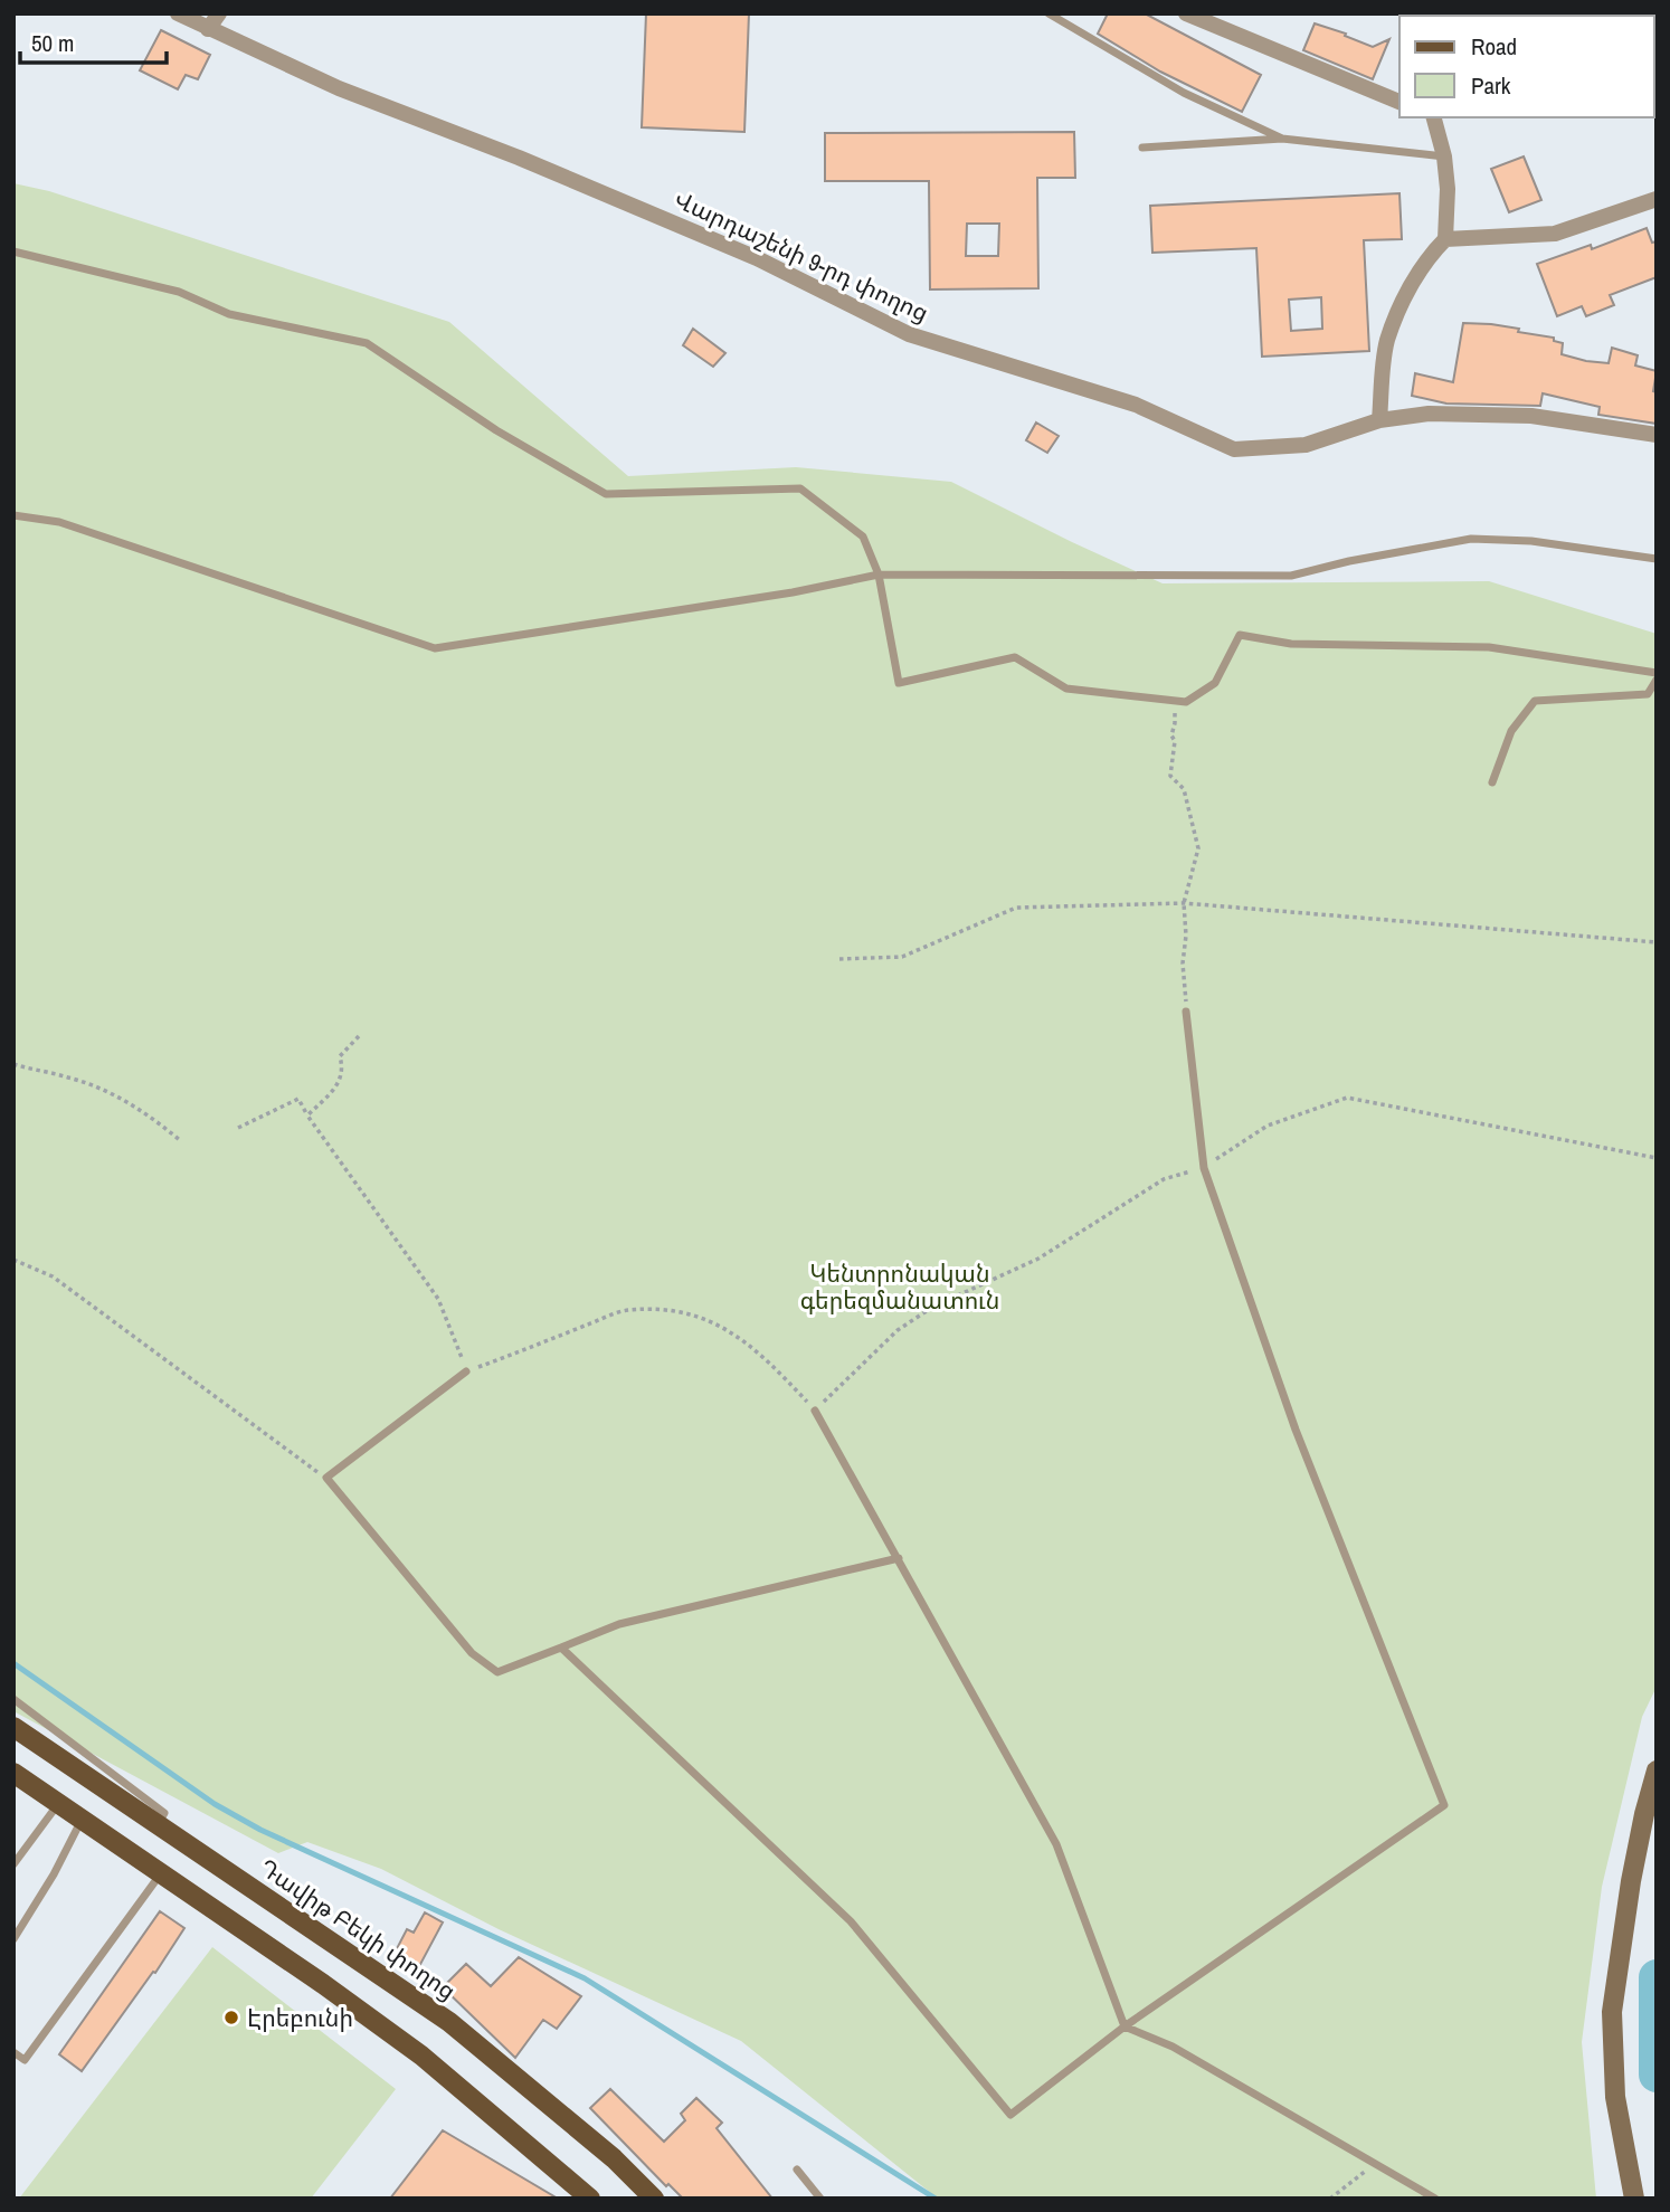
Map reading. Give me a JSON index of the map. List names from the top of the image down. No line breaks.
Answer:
{"streets":{"main road":["Դավիթ Բեկի փողոց"],"street":["Վարդաշենի 9-րդ փողոց"]},"parks":["Կենտրոնական գերեզմանատուն"],"places":["Էրեբունի"],"legend":["Road","Park"],"scale_bar":"50 m"}
